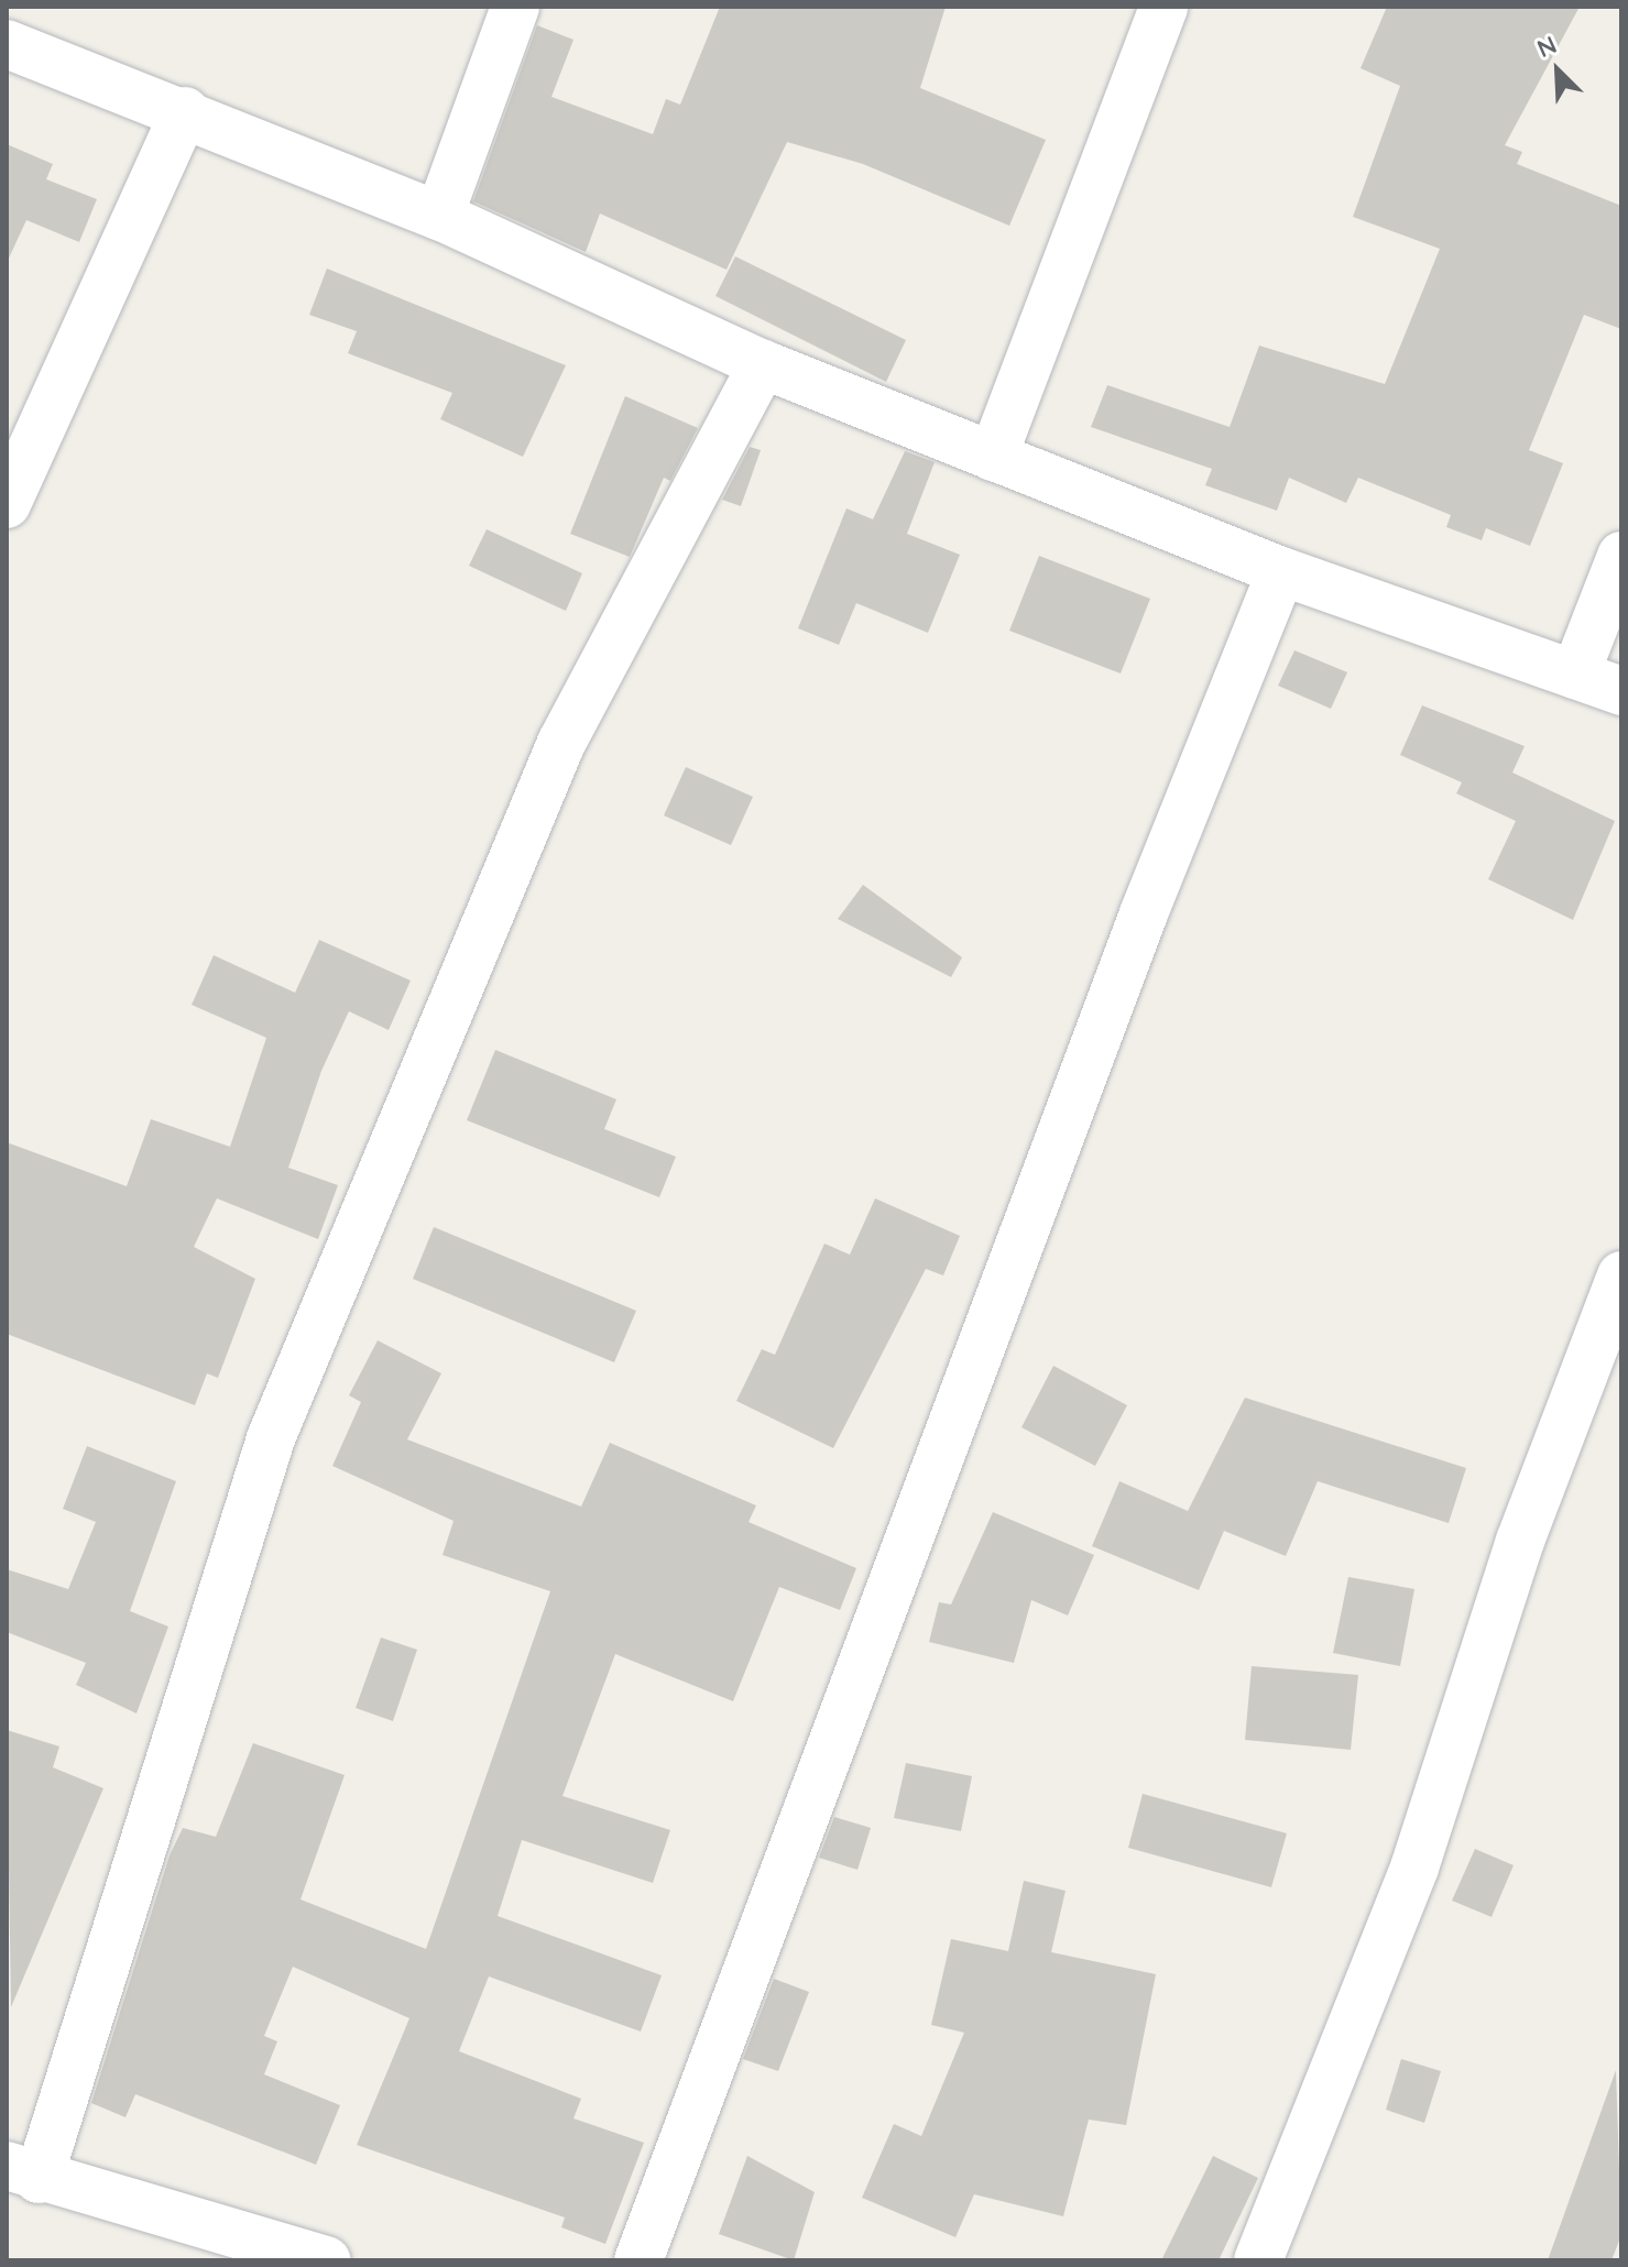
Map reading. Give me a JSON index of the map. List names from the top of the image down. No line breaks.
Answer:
{"north":"top left"}
